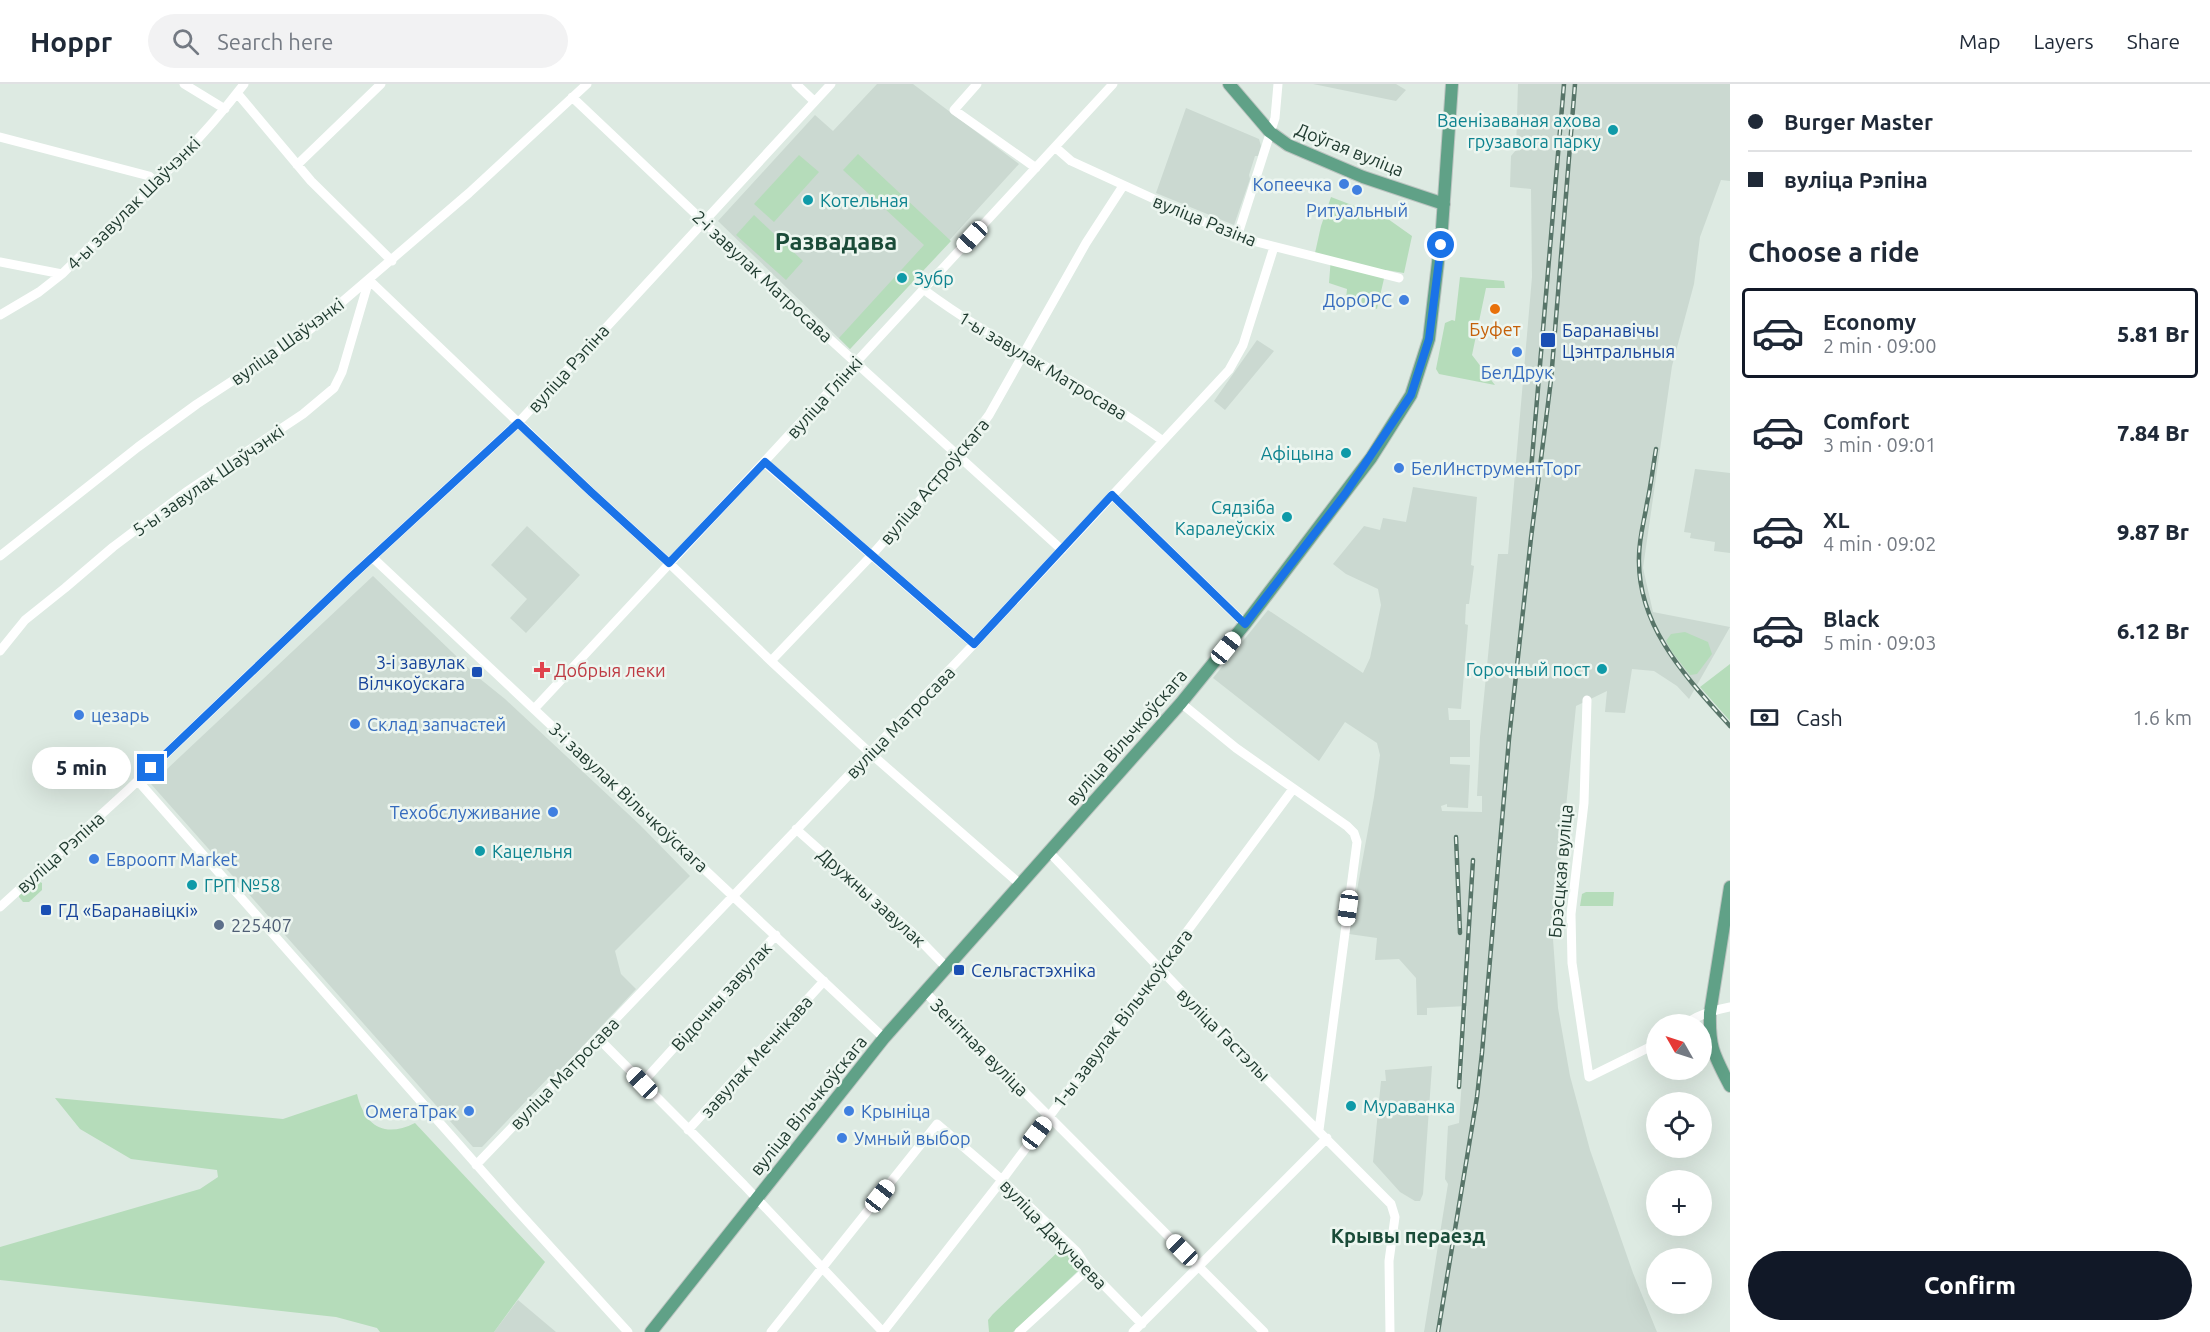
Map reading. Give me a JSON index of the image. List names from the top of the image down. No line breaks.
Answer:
{"streets":{"main road":["Доўгая вуліца","вуліца Вільчкоўскага"],"street":["4-ы завулак Шаўчэнкі","вуліца Разіна","2-і завулак Матросава","вуліца Шаўчэнкі","1-ы завулак Матросава","вуліца Рэпіна","вуліца Глінкі","5-ы завулак Шаўчэнкі","вуліца Астроўскага","вуліца Матросава","3-і завулак Вільчкоўскага","Брэсцкая вуліца","Дружны завулак","Відочны завулак","1-ы завулак Вільчкоўскага","вуліца Гастэлы","Зенітная вуліца","завулак Мечнікава","вуліца Дакучаева"]},"crossings":[["Доўгая вуліца","вуліца Вільчкоўскага"],["вуліца Разіна","вуліца Глінкі"],["вуліца Разіна","вуліца Астроўскага"],["вуліца Разіна","вуліца Матросава"],["2-і завулак Матросава","вуліца Шаўчэнкі"],["2-і завулак Матросава","вуліца Рэпіна"],["2-і завулак Матросава","вуліца Глінкі"],["2-і завулак Матросава","вуліца Астроўскага"],["2-і завулак Матросава","вуліца Матросава"],["вуліца Шаўчэнкі","5-ы завулак Шаўчэнкі"],["1-ы завулак Матросава","вуліца Глінкі"],["1-ы завулак Матросава","вуліца Астроўскага"],["1-ы завулак Матросава","вуліца Матросава"],["вуліца Рэпіна","3-і завулак Вільчкоўскага"],["вуліца Глінкі","3-і завулак Вільчкоўскага"],["вуліца Матросава","3-і завулак Вільчкоўскага"],["вуліца Матросава","Дружны завулак"],["вуліца Вільчкоўскага","3-і завулак Вільчкоўскага"],["вуліца Вільчкоўскага","Дружны завулак"],["вуліца Вільчкоўскага","вуліца Гастэлы"],["вуліца Вільчкоўскага","Зенітная вуліца"],["3-і завулак Вільчкоўскага","Відочны завулак"],["3-і завулак Вільчкоўскага","завулак Мечнікава"],["1-ы завулак Вільчкоўскага","вуліца Гастэлы"],["1-ы завулак Вільчкоўскага","Зенітная вуліца"],["1-ы завулак Вільчкоўскага","вуліца Дакучаева"]],"districts":["Развадава","Крывы пераезд"],"places":{"other":["Ваенізаваная ахова грузавога парку","Копеечка","Ритуальный","Котельная","Зубр","ДорОРС","Буфет","БелДрук","Афіцына","БелИнструментТорг","Сядзіба Каралеўскіх","Горочный пост","цезарь","Склад запчастей","Техобслуживание","Кацельня","Евроопт Market","ГРП №58","225407","Мураванка","ОмегаТрак","Крыніца","Умный выбор"],"transit":["Баранавічы Цэнтральныя","3-і завулак Вілчкоўскага","ГД «Баранавіцкі»","Сельгастэхніка"],"health":["Добрыя леки"]},"north":"top left","page":{"header":"Hoppr","search":"Search here","nav":["Map","Layers","Share"],"banner":["Burger Master","вуліца Рэпіна"],"heading":"Choose a ride","list":[{"name":"Economy","note":"2 min · 09:00","value":"5.81 Br"},{"name":"Comfort","note":"3 min · 09:01","value":"7.84 Br"},{"name":"XL","note":"4 min · 09:02","value":"9.87 Br"},{"name":"Black","note":"5 min · 09:03","value":"6.12 Br"}],"pay":["Cash","1.6 km"],"bubble":"5 min","map_buttons":["+","−"],"buttons":"Confirm"}}
